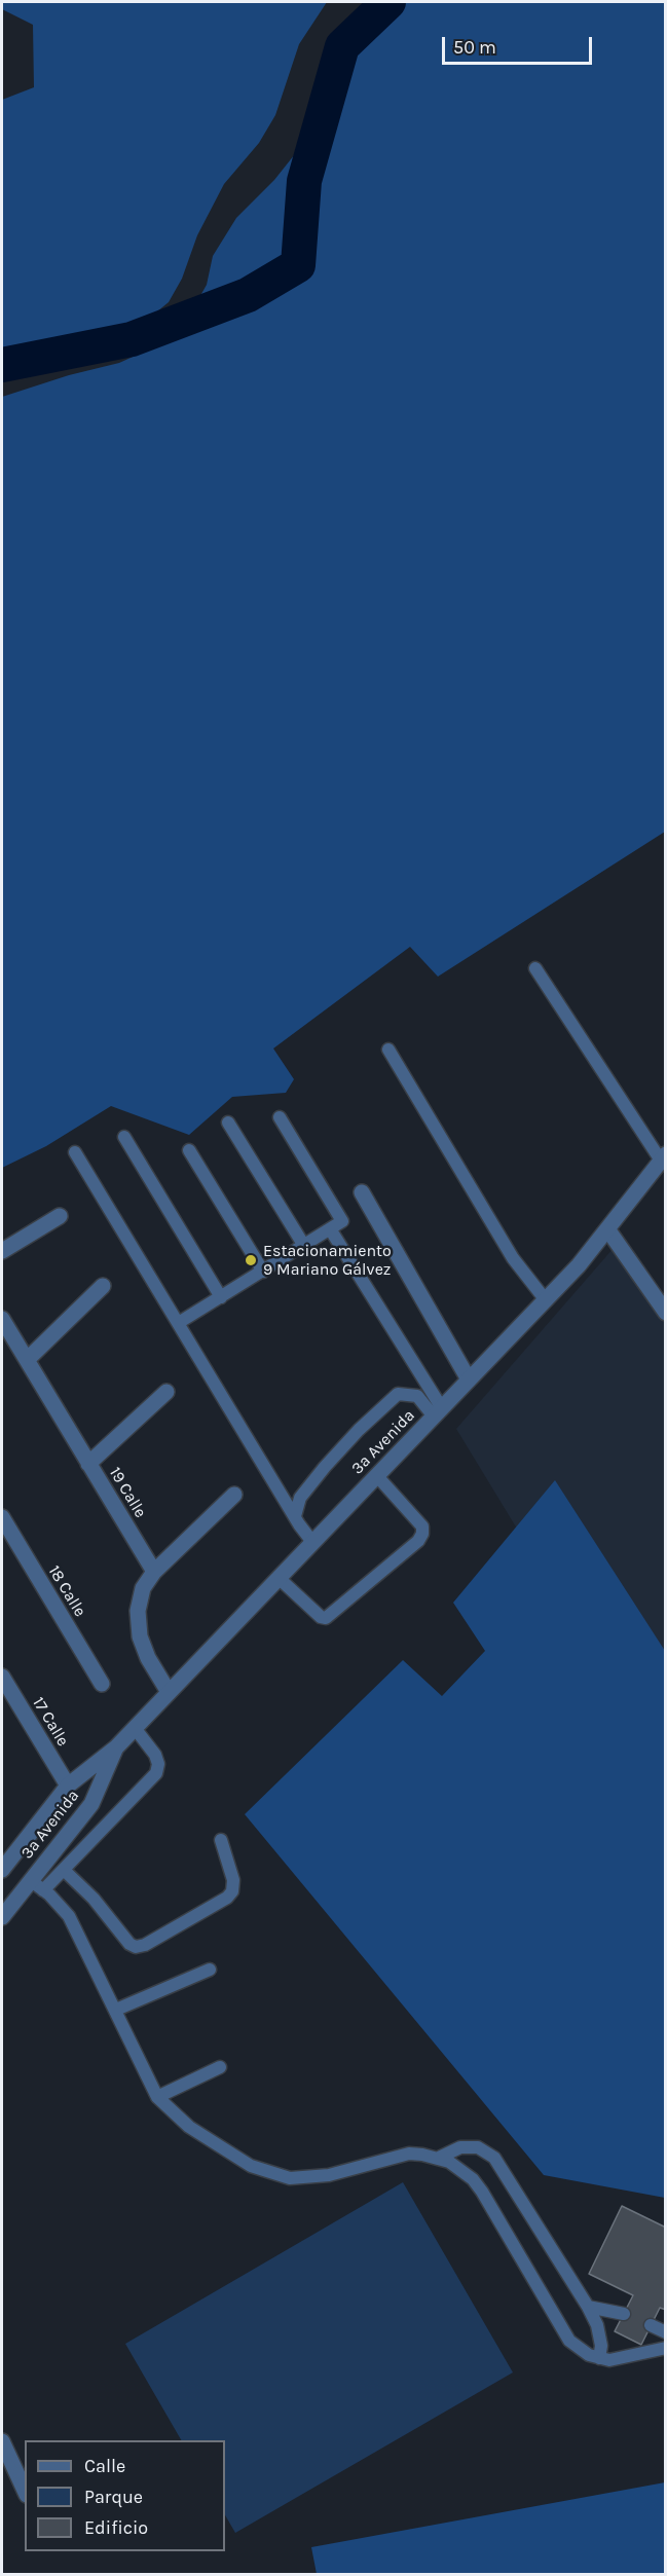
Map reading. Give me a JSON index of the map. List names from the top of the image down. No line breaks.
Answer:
{"streets":{"street":["3a Avenida","19 Calle","18 Calle","17 Calle"]},"crossings":[["3a Avenida","17 Calle"]],"places":["Estacionamiento 9 Mariano Gálvez"],"legend":["Calle","Parque","Edificio"],"scale_bar":"50 m"}
